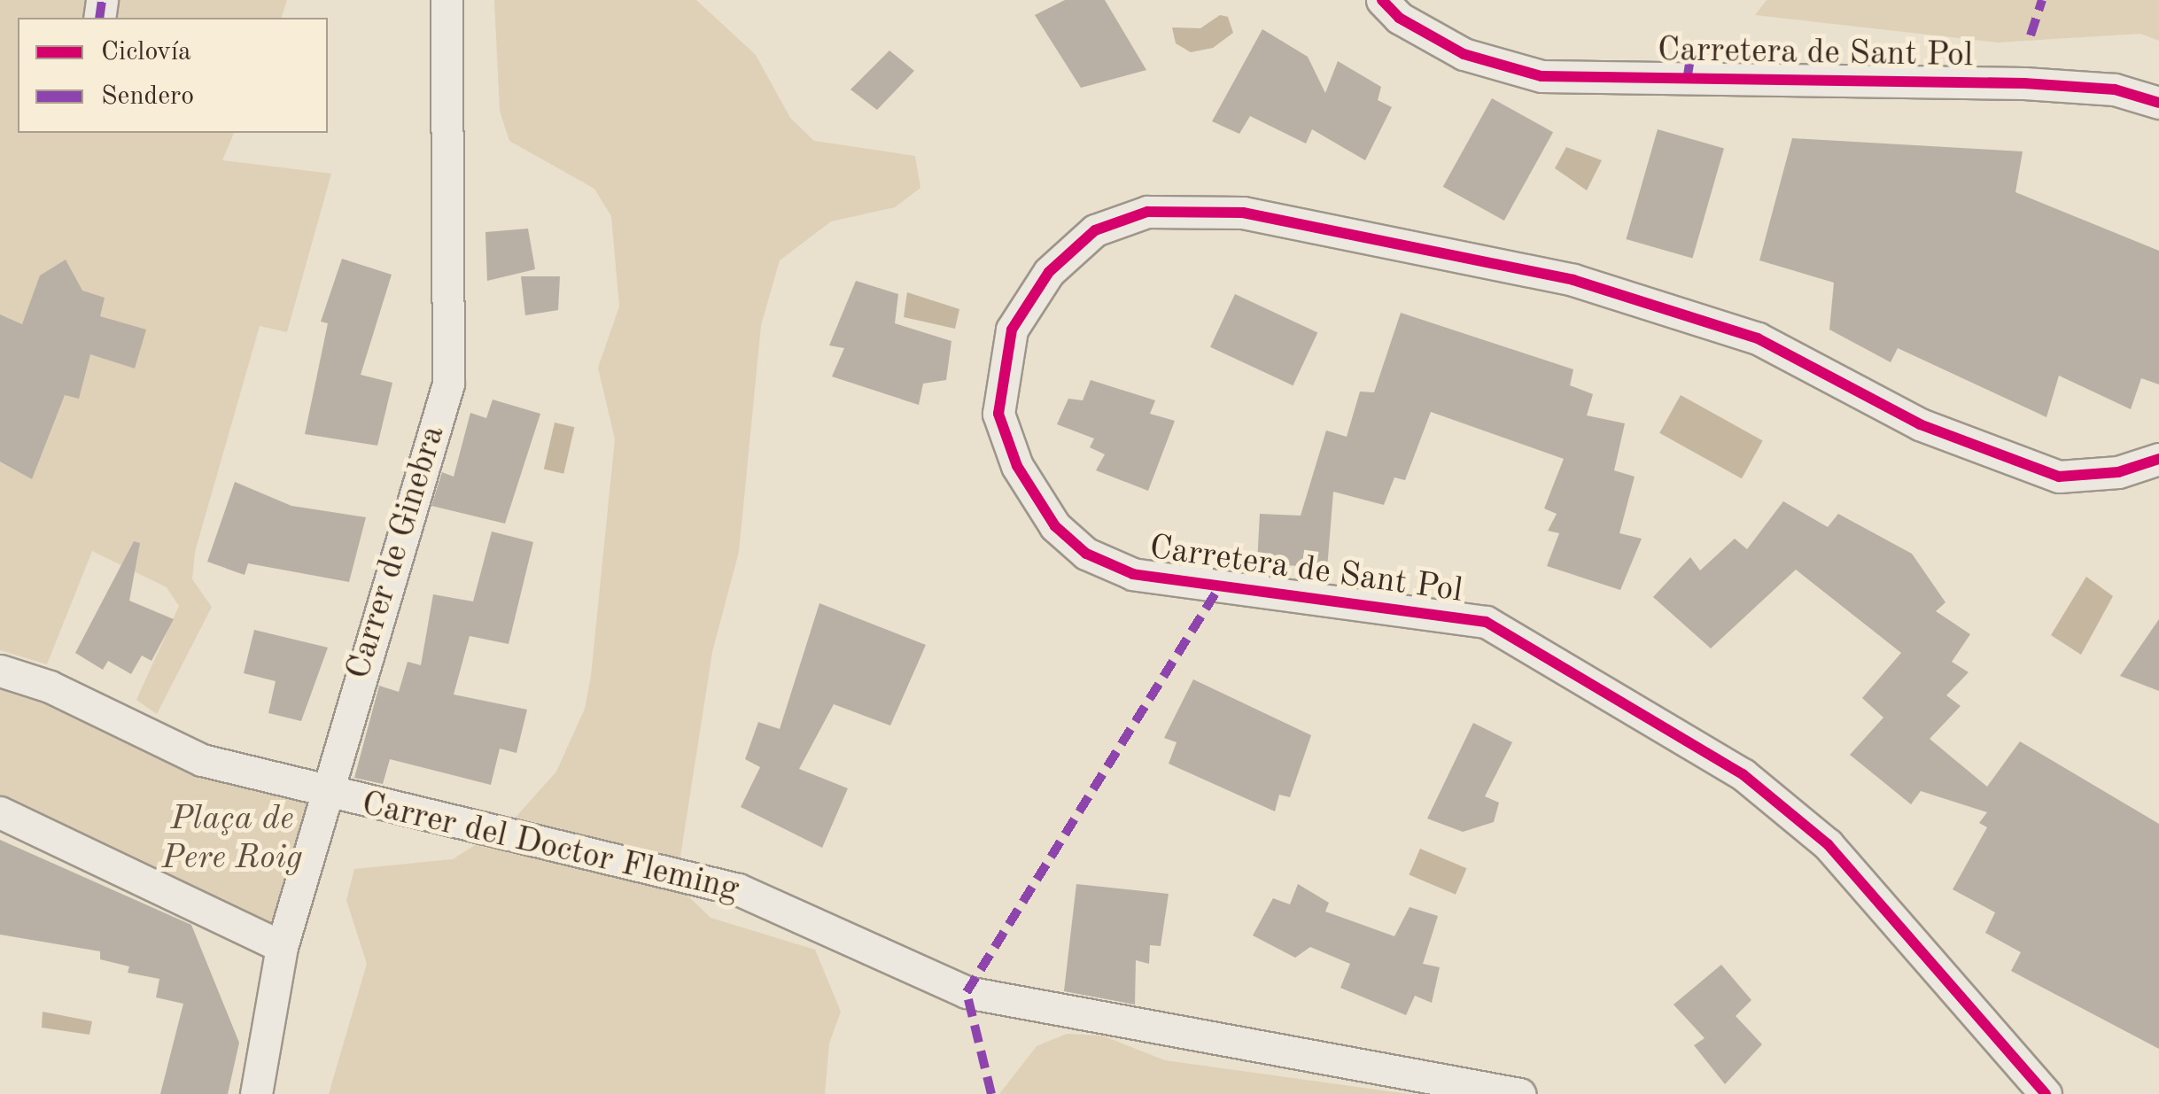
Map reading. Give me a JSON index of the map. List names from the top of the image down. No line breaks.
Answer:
{"streets":{"street":["Carretera de Sant Pol","Carrer de Ginebra","Carrer del Doctor Fleming"]},"crossings":[["Carrer de Ginebra","Carrer del Doctor Fleming"]],"parks":["Plaça de Pere Roig"],"legend":["Ciclovía","Sendero"]}
